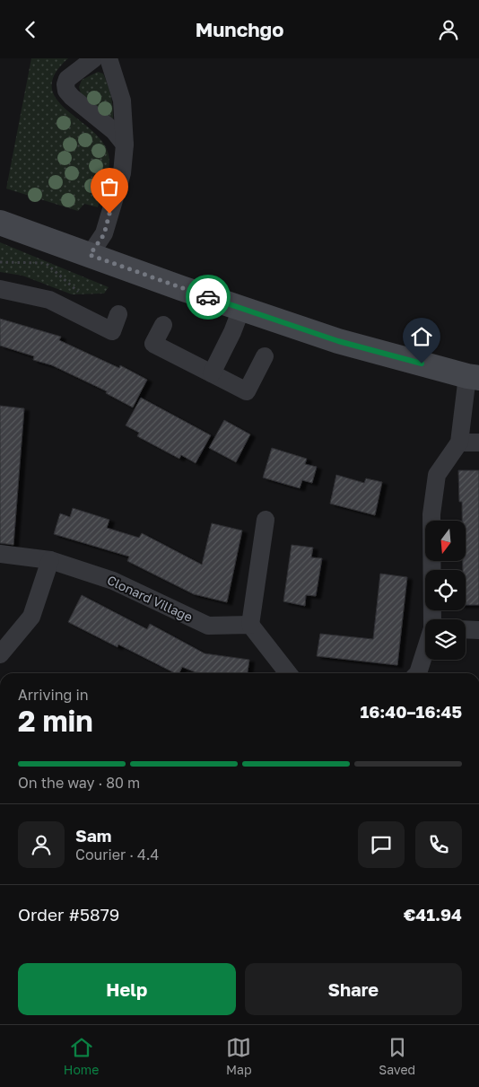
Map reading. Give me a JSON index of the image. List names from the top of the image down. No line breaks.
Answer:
{"streets":{"street":["Clonard Village"]},"north":"bottom","page":{"header":"Munchgo","heading":["2 min","Arriving in","16:40–16:45"],"panel":["Sam","Courier · 4.4","Order #5879","€41.94"],"bar":"On the way · 80 m","buttons":["Help","Share"],"tabs":["Home","Map","Saved"]}}
